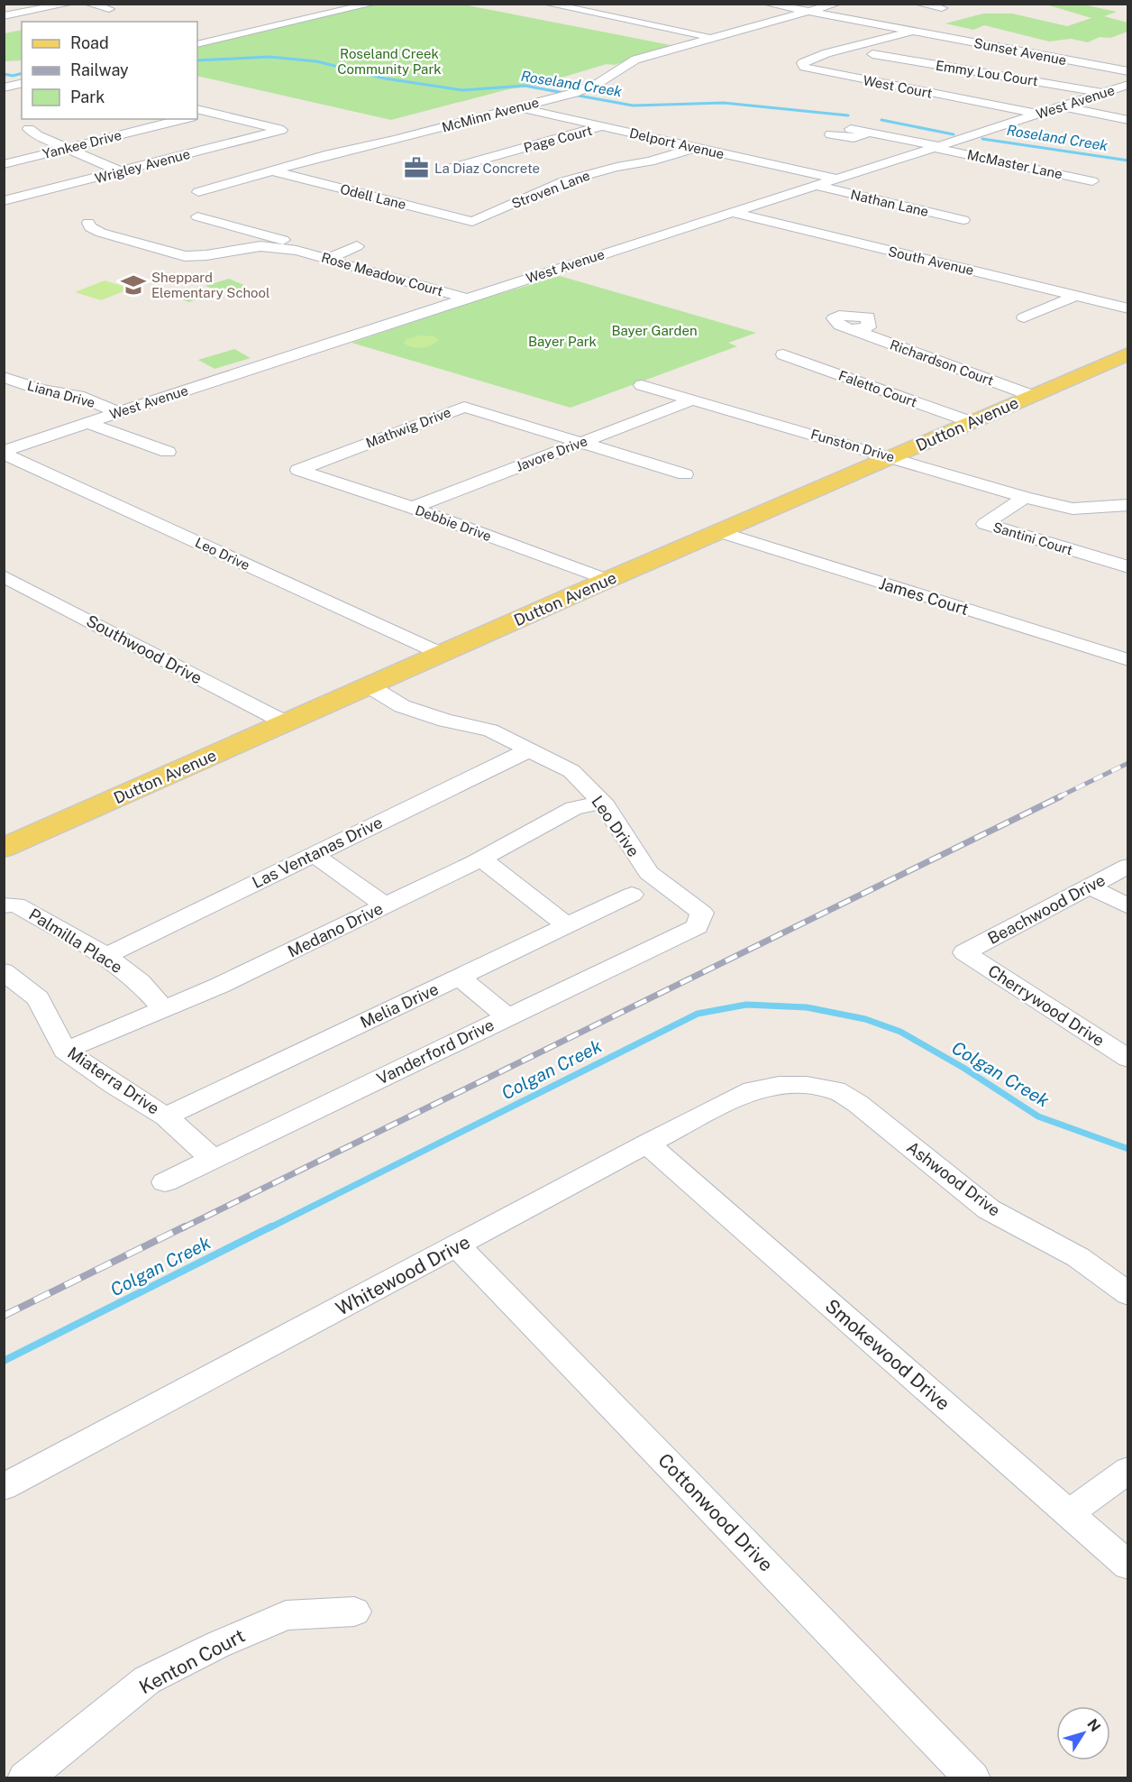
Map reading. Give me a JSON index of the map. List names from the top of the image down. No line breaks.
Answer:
{"streets":{"main road":["Dutton Avenue"],"street":["Sunset Avenue","Emmy Lou Court","West Court","West Avenue","McMinn Avenue","Page Court","Delport Avenue","Yankee Drive","McMaster Lane","Wrigley Avenue","Stroven Lane","Odell Lane","Nathan Lane","South Avenue","Rose Meadow Court","Richardson Court","Faletto Court","Liana Drive","Mathwig Drive","Funston Drive","Javore Drive","Debbie Drive","Santini Court","Leo Drive","James Court","Southwood Drive","Las Ventanas Drive","Beachwood Drive","Medano Drive","Palmilla Place","Melia Drive","Cherrywood Drive","Vanderford Drive","Miaterra Drive","Ashwood Drive","Whitewood Drive","Smokewood Drive","Cottonwood Drive","Kenton Court"]},"crossings":[["Sunset Avenue","West Court"],["Sunset Avenue","McMinn Avenue"],["Emmy Lou Court","West Avenue"],["West Court","West Avenue"],["West Avenue","Delport Avenue"],["West Avenue","McMaster Lane"],["West Avenue","Nathan Lane"],["West Avenue","South Avenue"],["West Avenue","Rose Meadow Court"],["West Avenue","Liana Drive"],["West Avenue","Leo Drive"],["McMinn Avenue","Delport Avenue"],["McMinn Avenue","Odell Lane"],["Page Court","Delport Avenue"],["Delport Avenue","Stroven Lane"],["Stroven Lane","Odell Lane"],["Richardson Court","Dutton Avenue"],["Faletto Court","Dutton Avenue"],["Dutton Avenue","Funston Drive"],["Dutton Avenue","Debbie Drive"],["Dutton Avenue","Leo Drive"],["Dutton Avenue","James Court"],["Dutton Avenue","Southwood Drive"],["Mathwig Drive","Javore Drive"],["Mathwig Drive","Debbie Drive"],["Funston Drive","Javore Drive"],["Funston Drive","Santini Court"],["Javore Drive","Debbie Drive"],["Leo Drive","Las Ventanas Drive"],["Leo Drive","Medano Drive"],["Leo Drive","Vanderford Drive"],["Las Ventanas Drive","Palmilla Place"],["Beachwood Drive","Cherrywood Drive"],["Medano Drive","Palmilla Place"],["Medano Drive","Miaterra Drive"],["Melia Drive","Miaterra Drive"],["Vanderford Drive","Miaterra Drive"],["Ashwood Drive","Whitewood Drive"],["Whitewood Drive","Smokewood Drive"],["Whitewood Drive","Cottonwood Drive"]],"water":["Roseland Creek","Colgan Creek"],"parks":["Roseland Creek Community Park","Bayer Garden","Bayer Park"],"places":{"office":["La Diaz Concrete"],"school or university":["Sheppard Elementary School"]},"legend":["Road","Railway","Park"],"north":"top right"}
